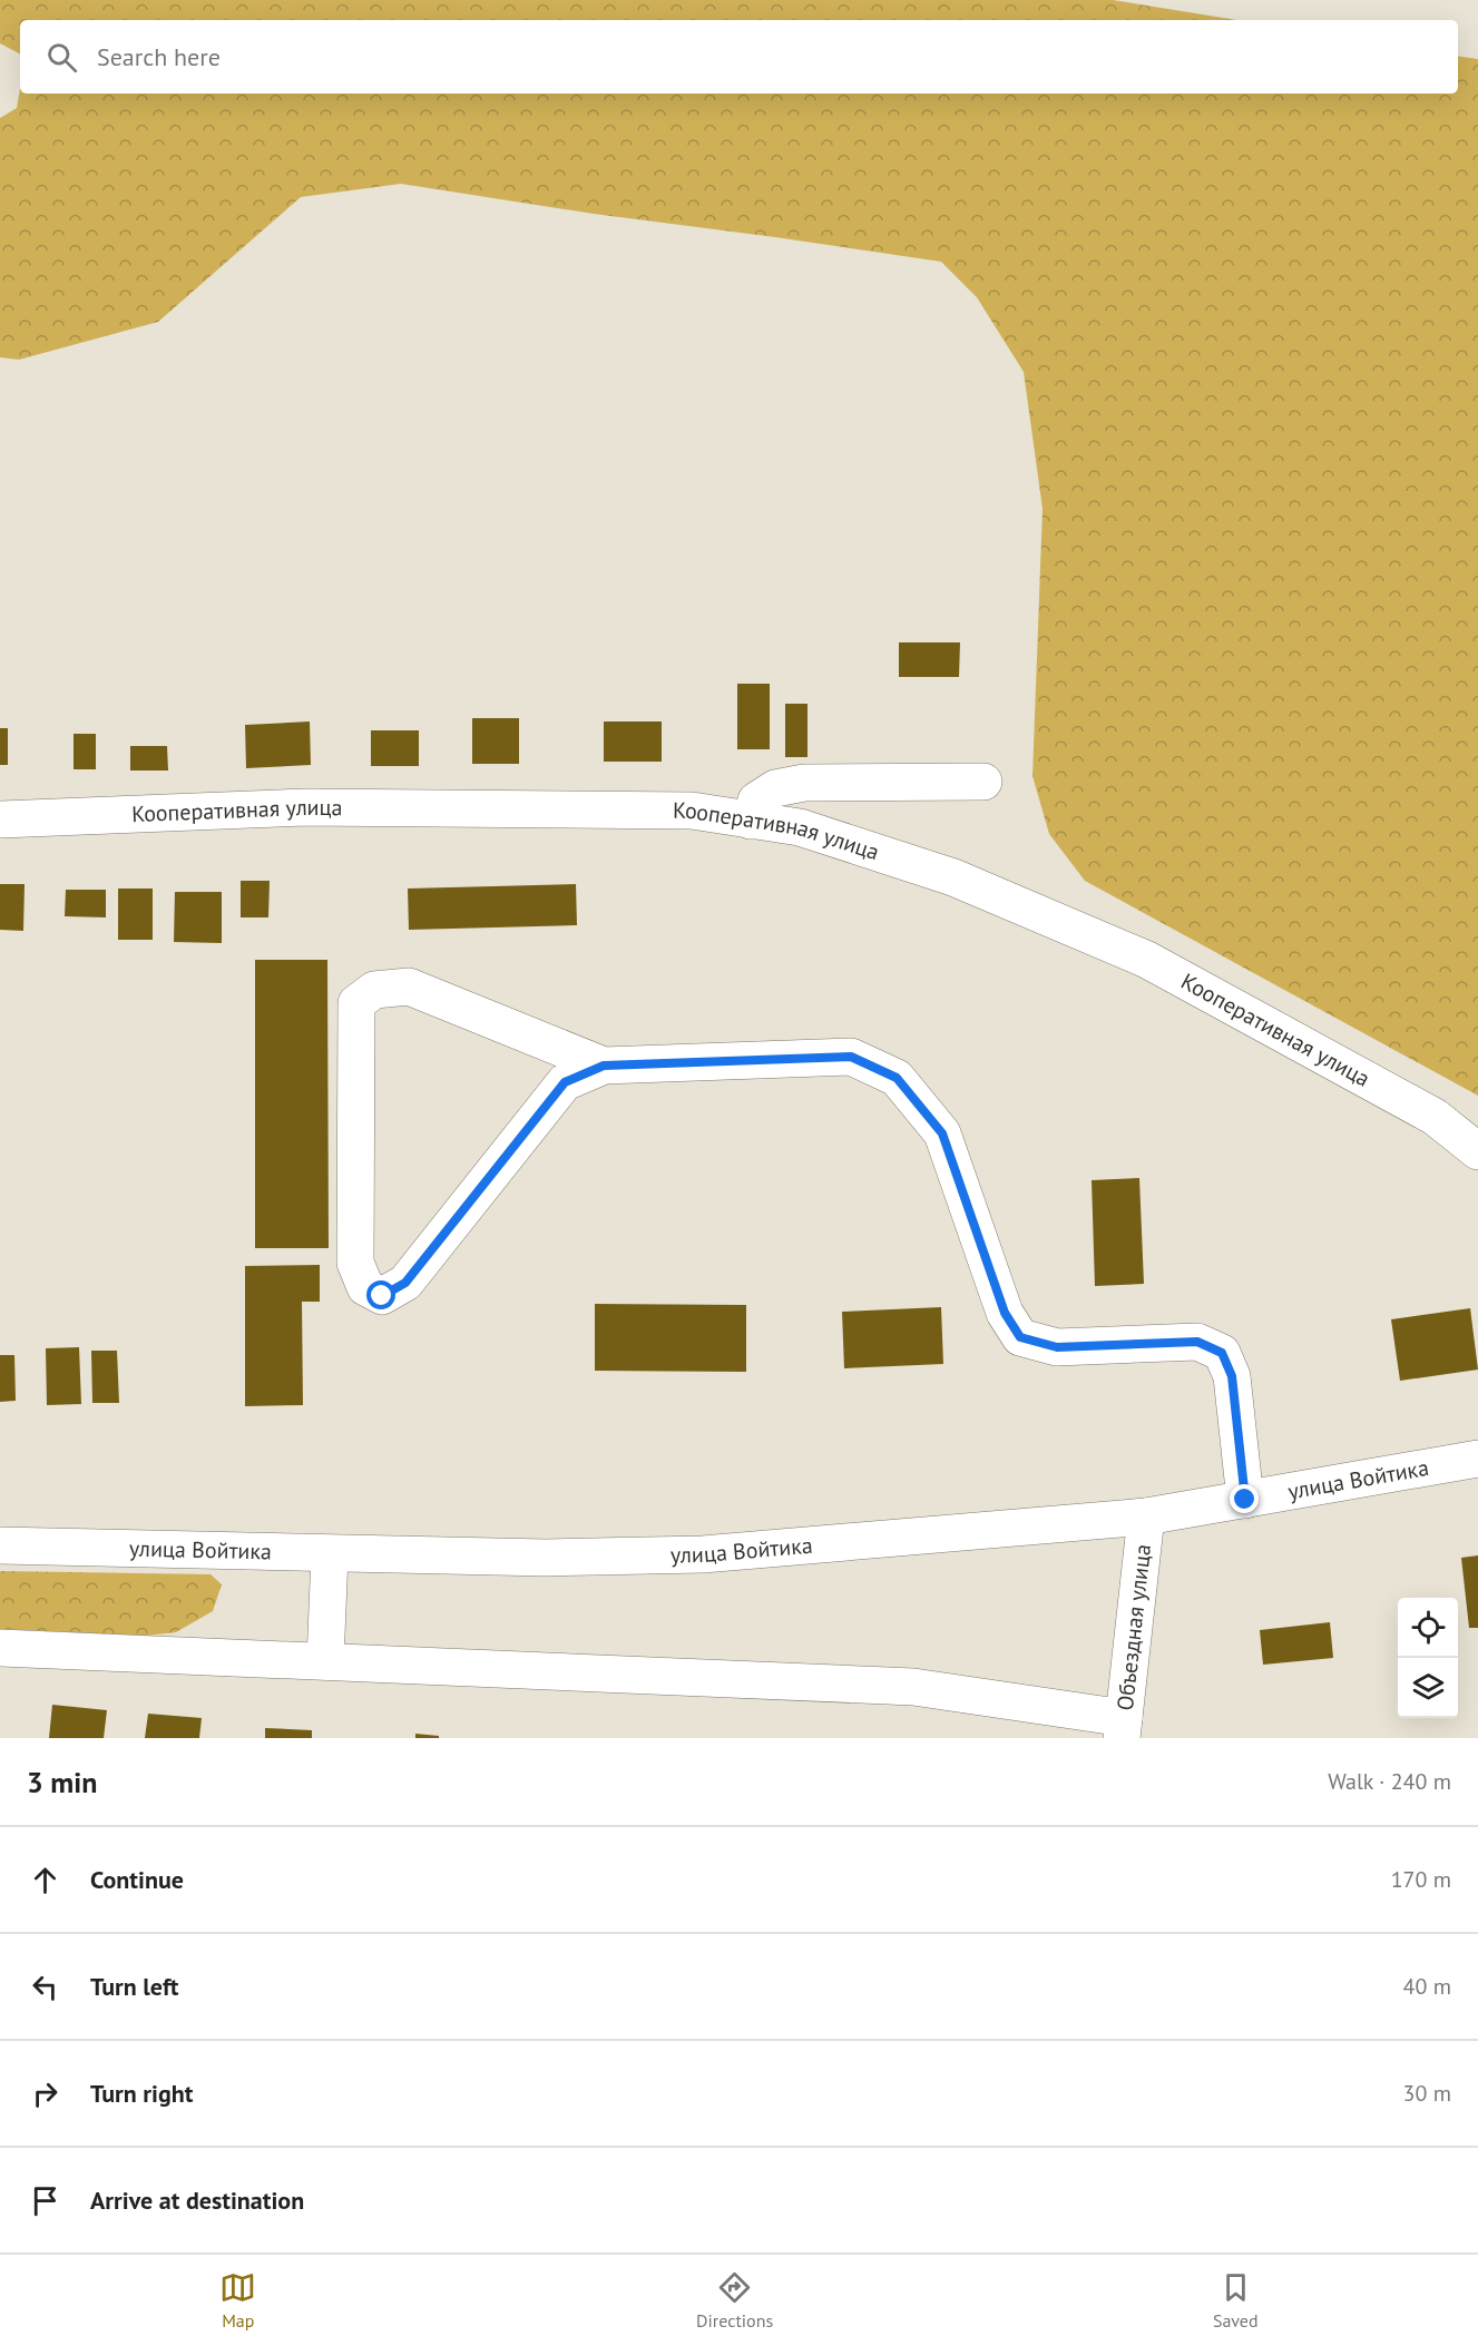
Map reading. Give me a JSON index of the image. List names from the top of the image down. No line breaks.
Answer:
{"streets":{"main road":["Кооперативная улица","улица Войтика","Объездная улица"]},"crossings":[["улица Войтика","Объездная улица"]],"page":{"search":"Search here","heading":["3 min","Walk · 240 m"],"list":[["Continue","170 m"],["Turn left","40 m"],["Turn right","30 m"],"Arrive at destination"],"nav":["Map","Directions","Saved"]}}
